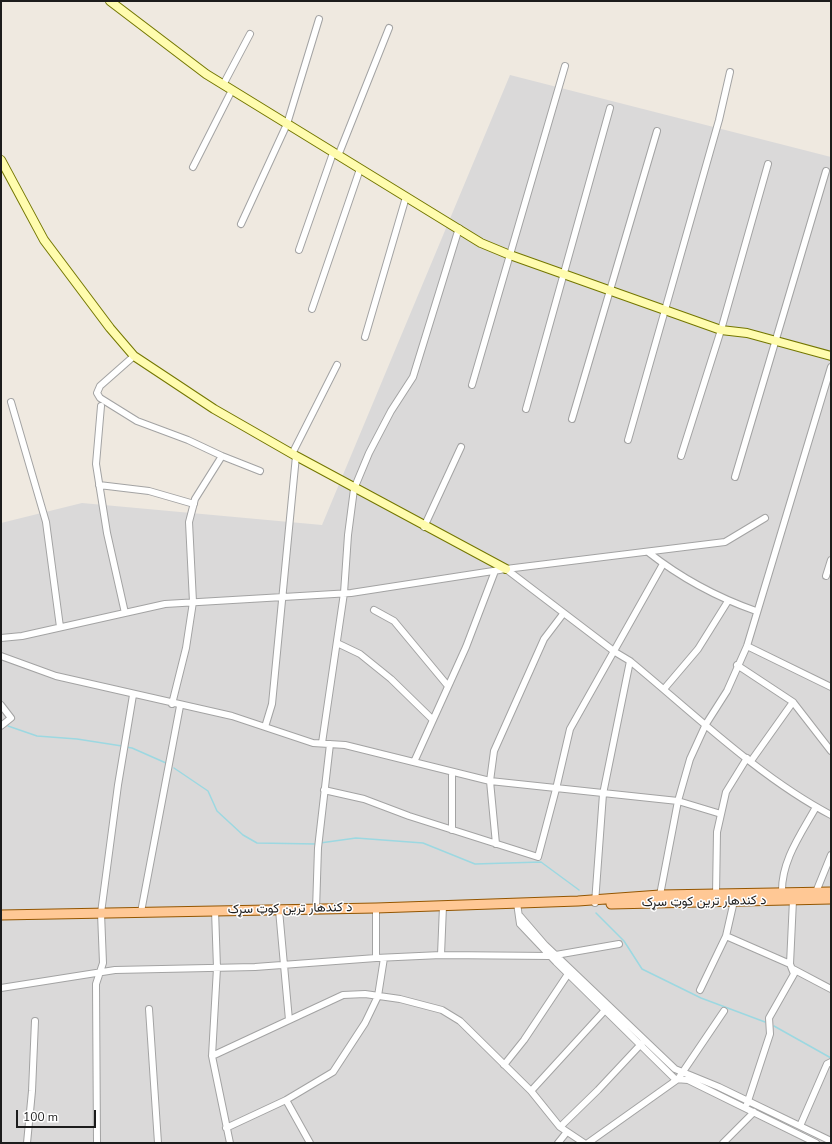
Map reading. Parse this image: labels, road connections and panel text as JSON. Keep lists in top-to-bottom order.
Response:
{
  "streets": {
    "main road": ["د کندهار ترين کوټ سړک"]
  },
  "scale_bar": "100 m"
}
